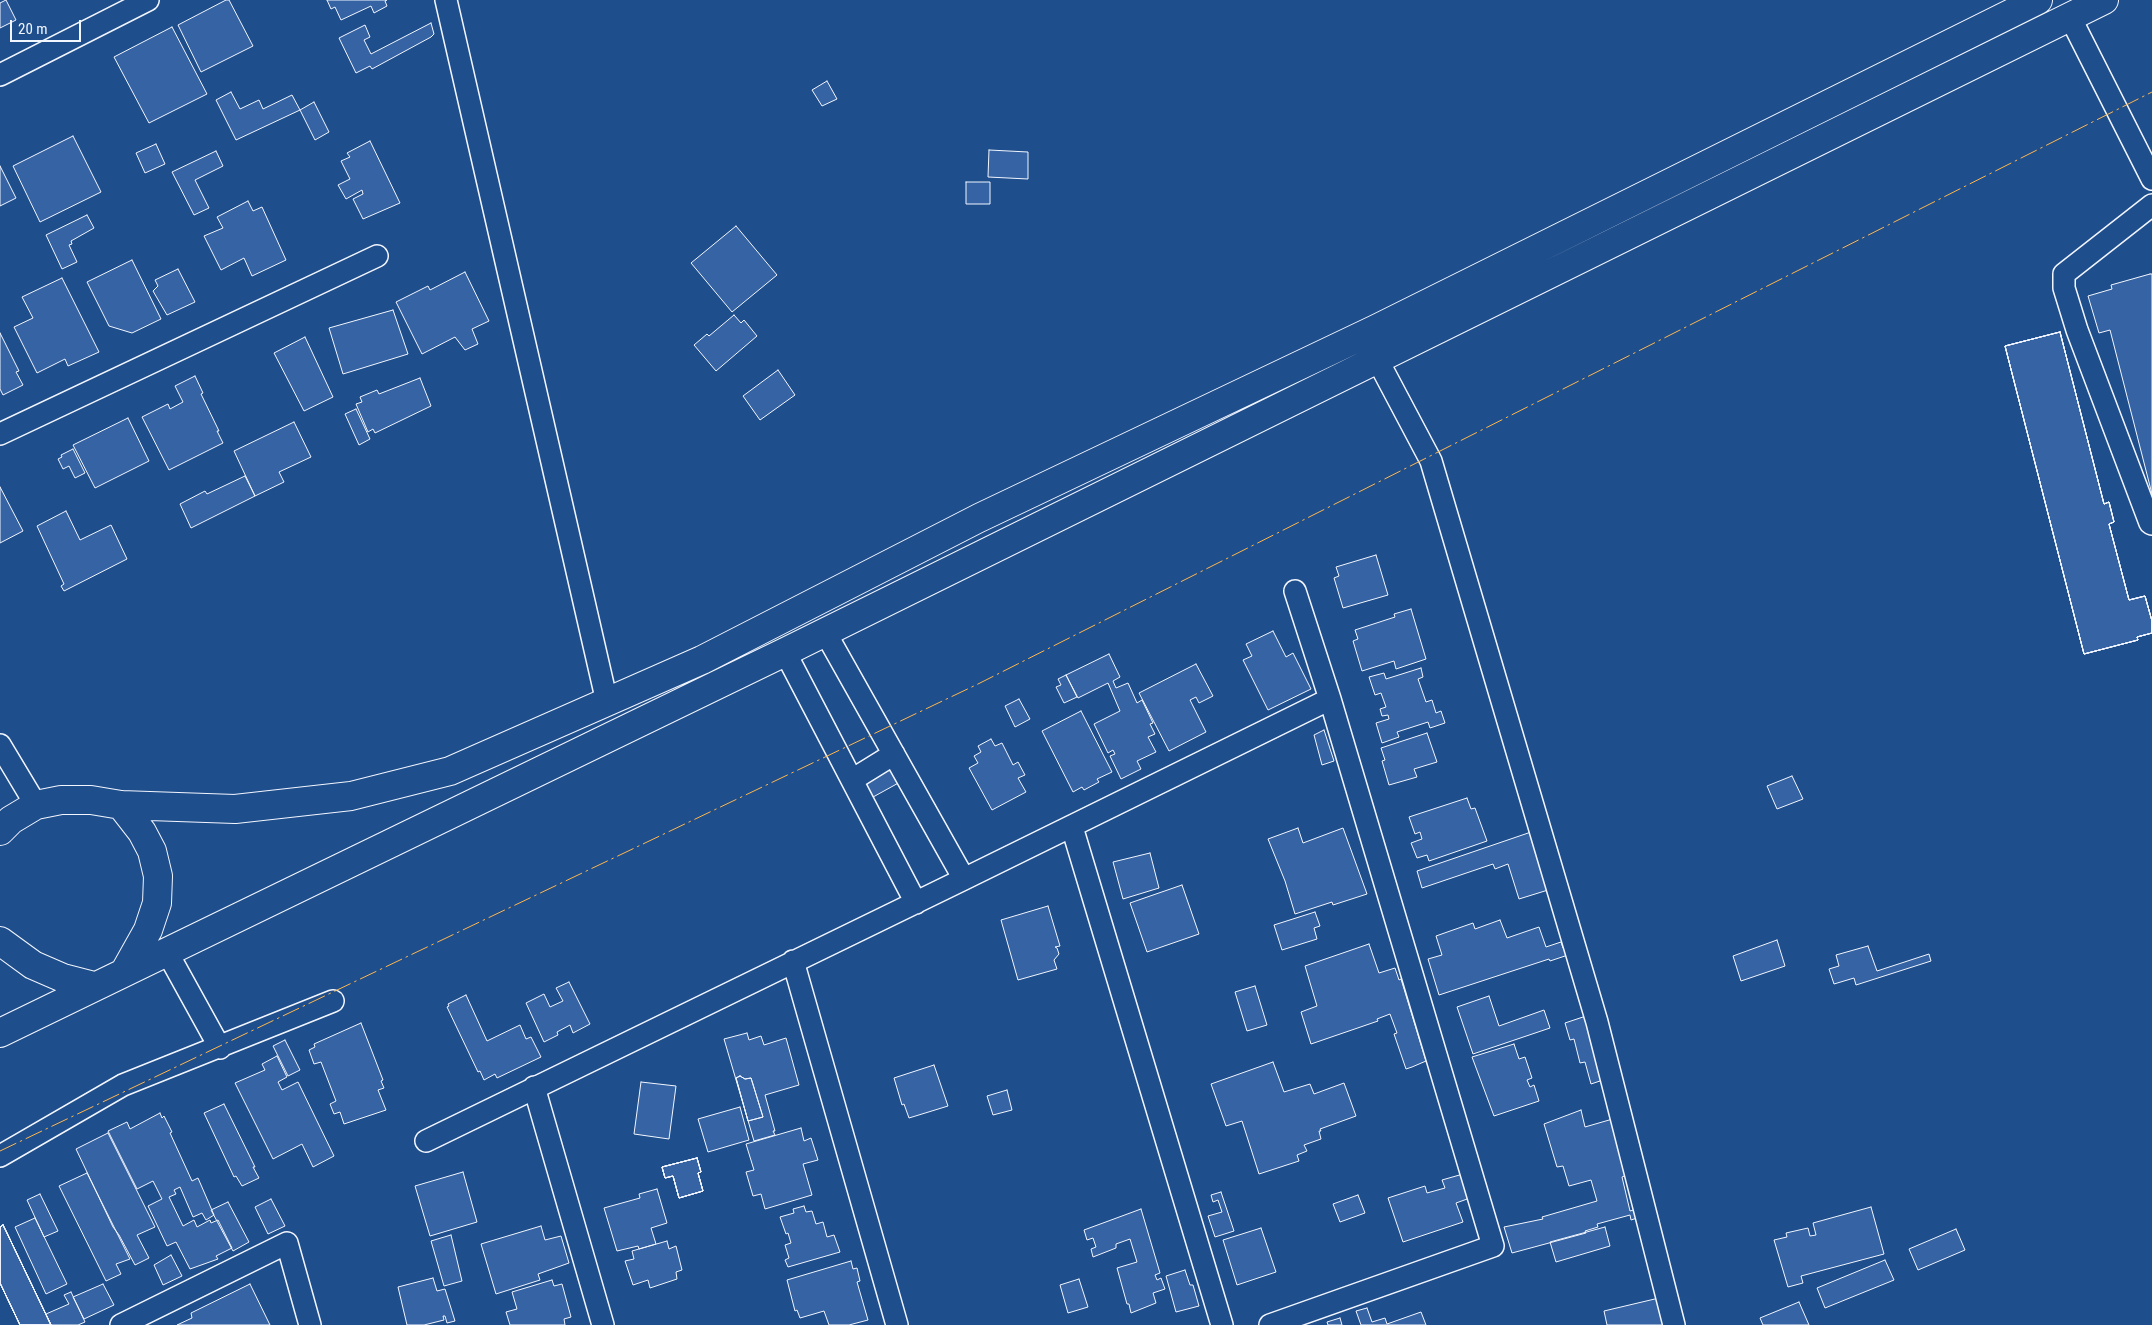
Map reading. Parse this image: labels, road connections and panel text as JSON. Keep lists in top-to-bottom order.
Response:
{
  "scale_bar": "20 m"
}
